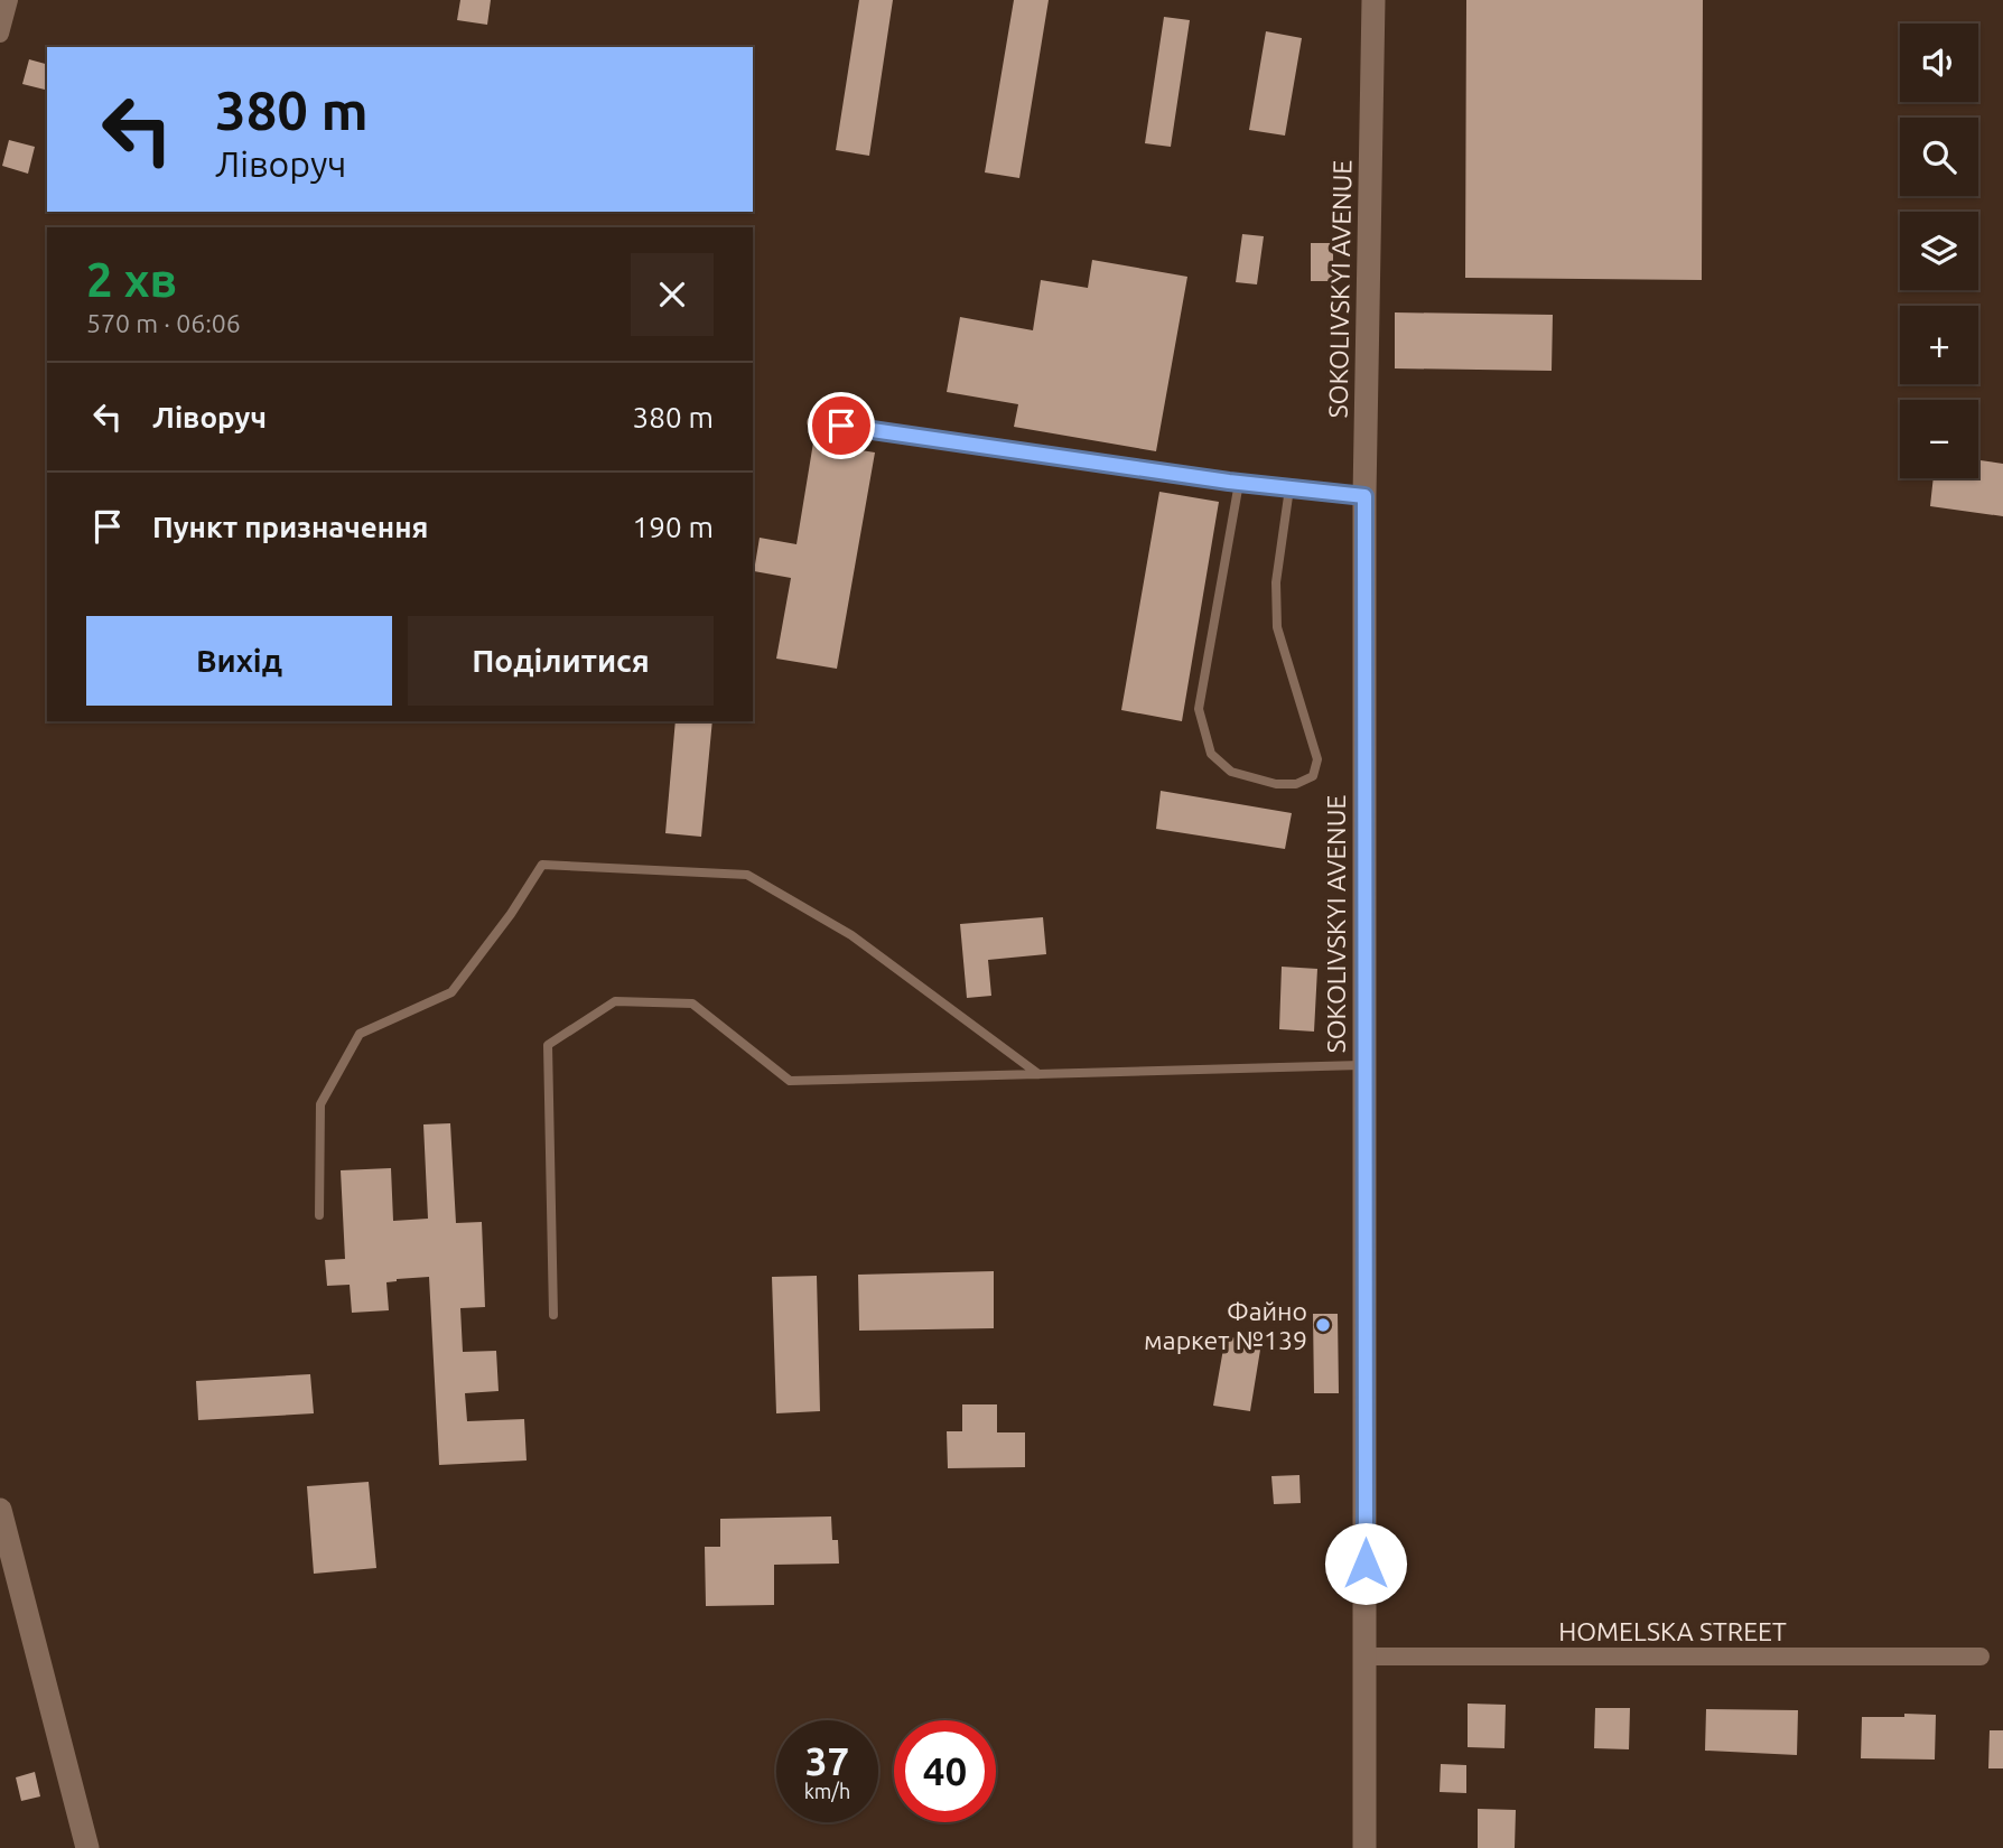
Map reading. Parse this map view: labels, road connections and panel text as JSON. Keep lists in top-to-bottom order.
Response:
{
  "streets": {
    "street": ["SOKOLIVSKYI AVENUE", "HOMELSKA STREET"]
  },
  "crossings": [
    ["SOKOLIVSKYI AVENUE", "HOMELSKA STREET"]
  ],
  "places": ["Файно маркет №139"],
  "page": {
    "map_buttons": ["+", "−"],
    "turn": ["380 m", "Ліворуч"],
    "heading": ["2 хв", "570 m · 06:06"],
    "list": [
      {
        "name": "Ліворуч",
        "value": "380 m"
      },
      {
        "name": "Пункт призначення",
        "value": "190 m"
      }
    ],
    "buttons": ["Вихід", "Поділитися"],
    "speed": "37 km/h",
    "limit": "40"
  }
}
